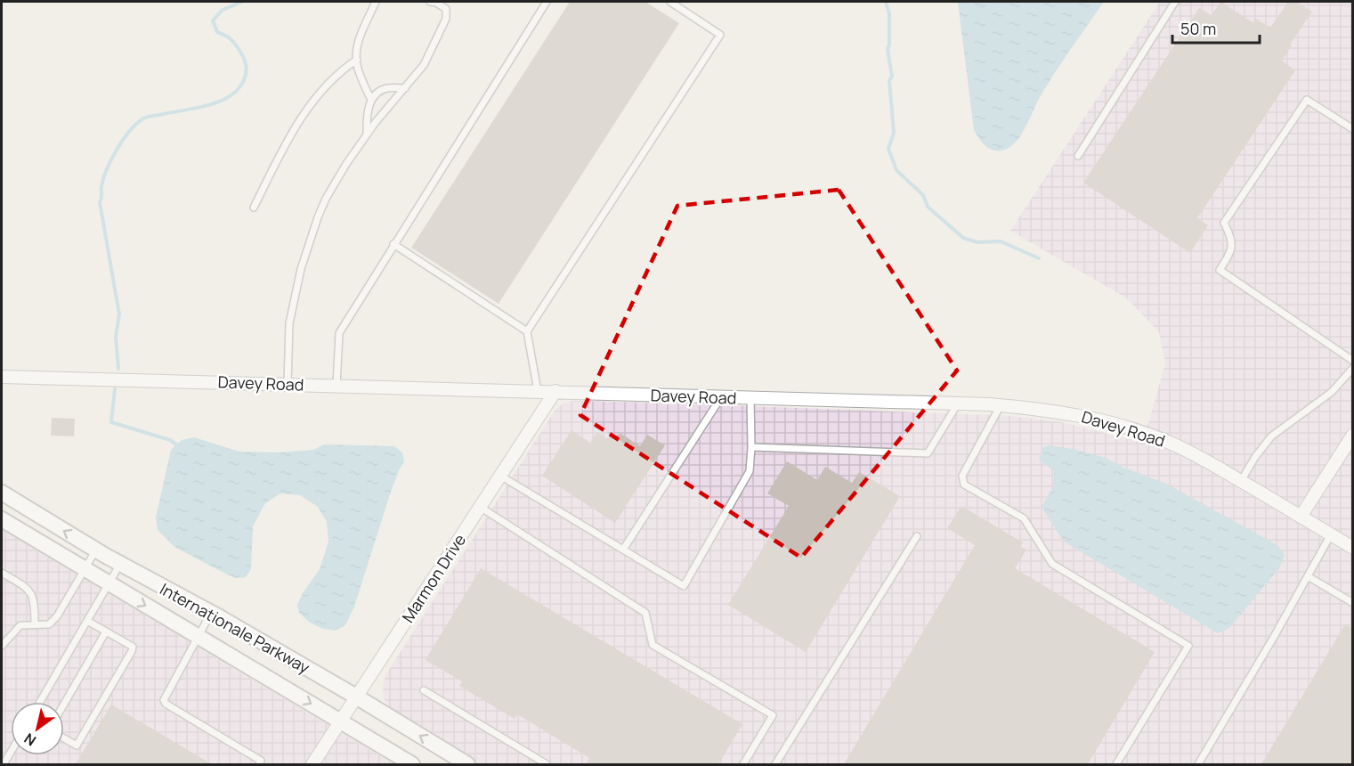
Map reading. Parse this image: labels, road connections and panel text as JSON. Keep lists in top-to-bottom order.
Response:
{
  "streets": {
    "street": ["Davey Road", "Marmon Drive", "Internationale Parkway"]
  },
  "crossings": [
    ["Davey Road", "Marmon Drive"],
    ["Marmon Drive", "Internationale Parkway"]
  ],
  "scale_bar": "50 m",
  "north": "bottom left"
}
